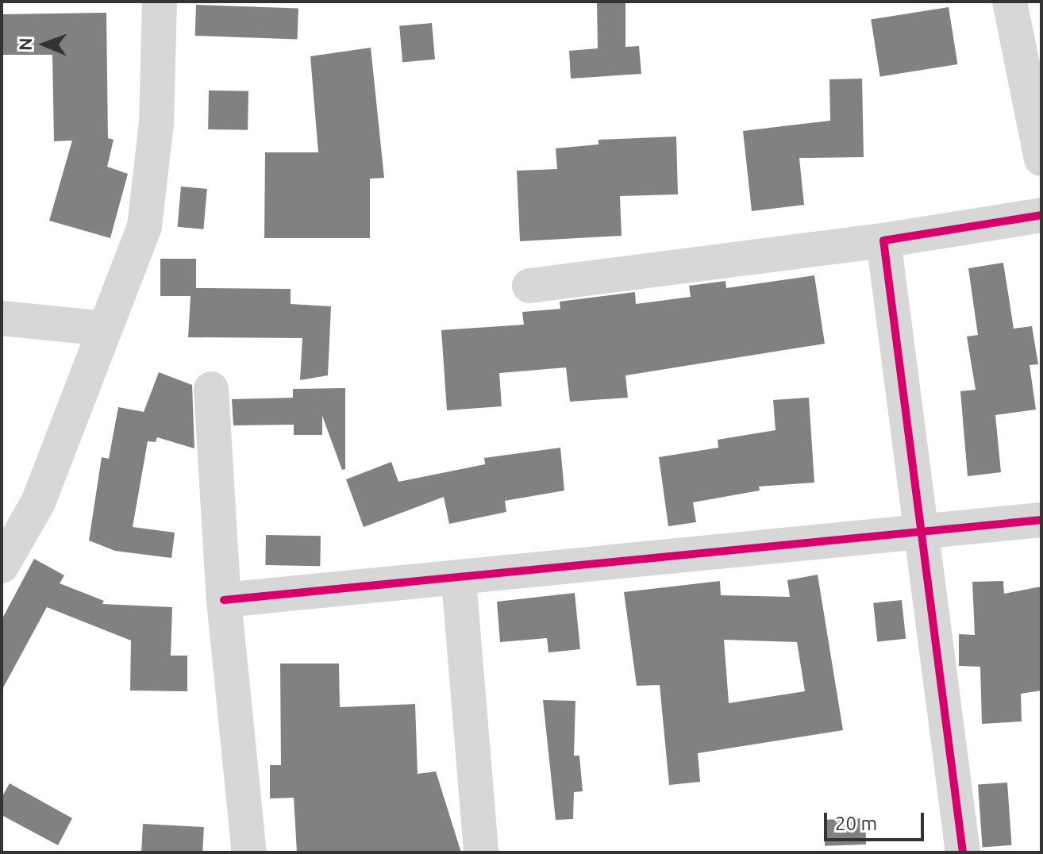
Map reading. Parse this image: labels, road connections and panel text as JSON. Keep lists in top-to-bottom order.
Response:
{
  "scale_bar": "20 m",
  "north": "left"
}
